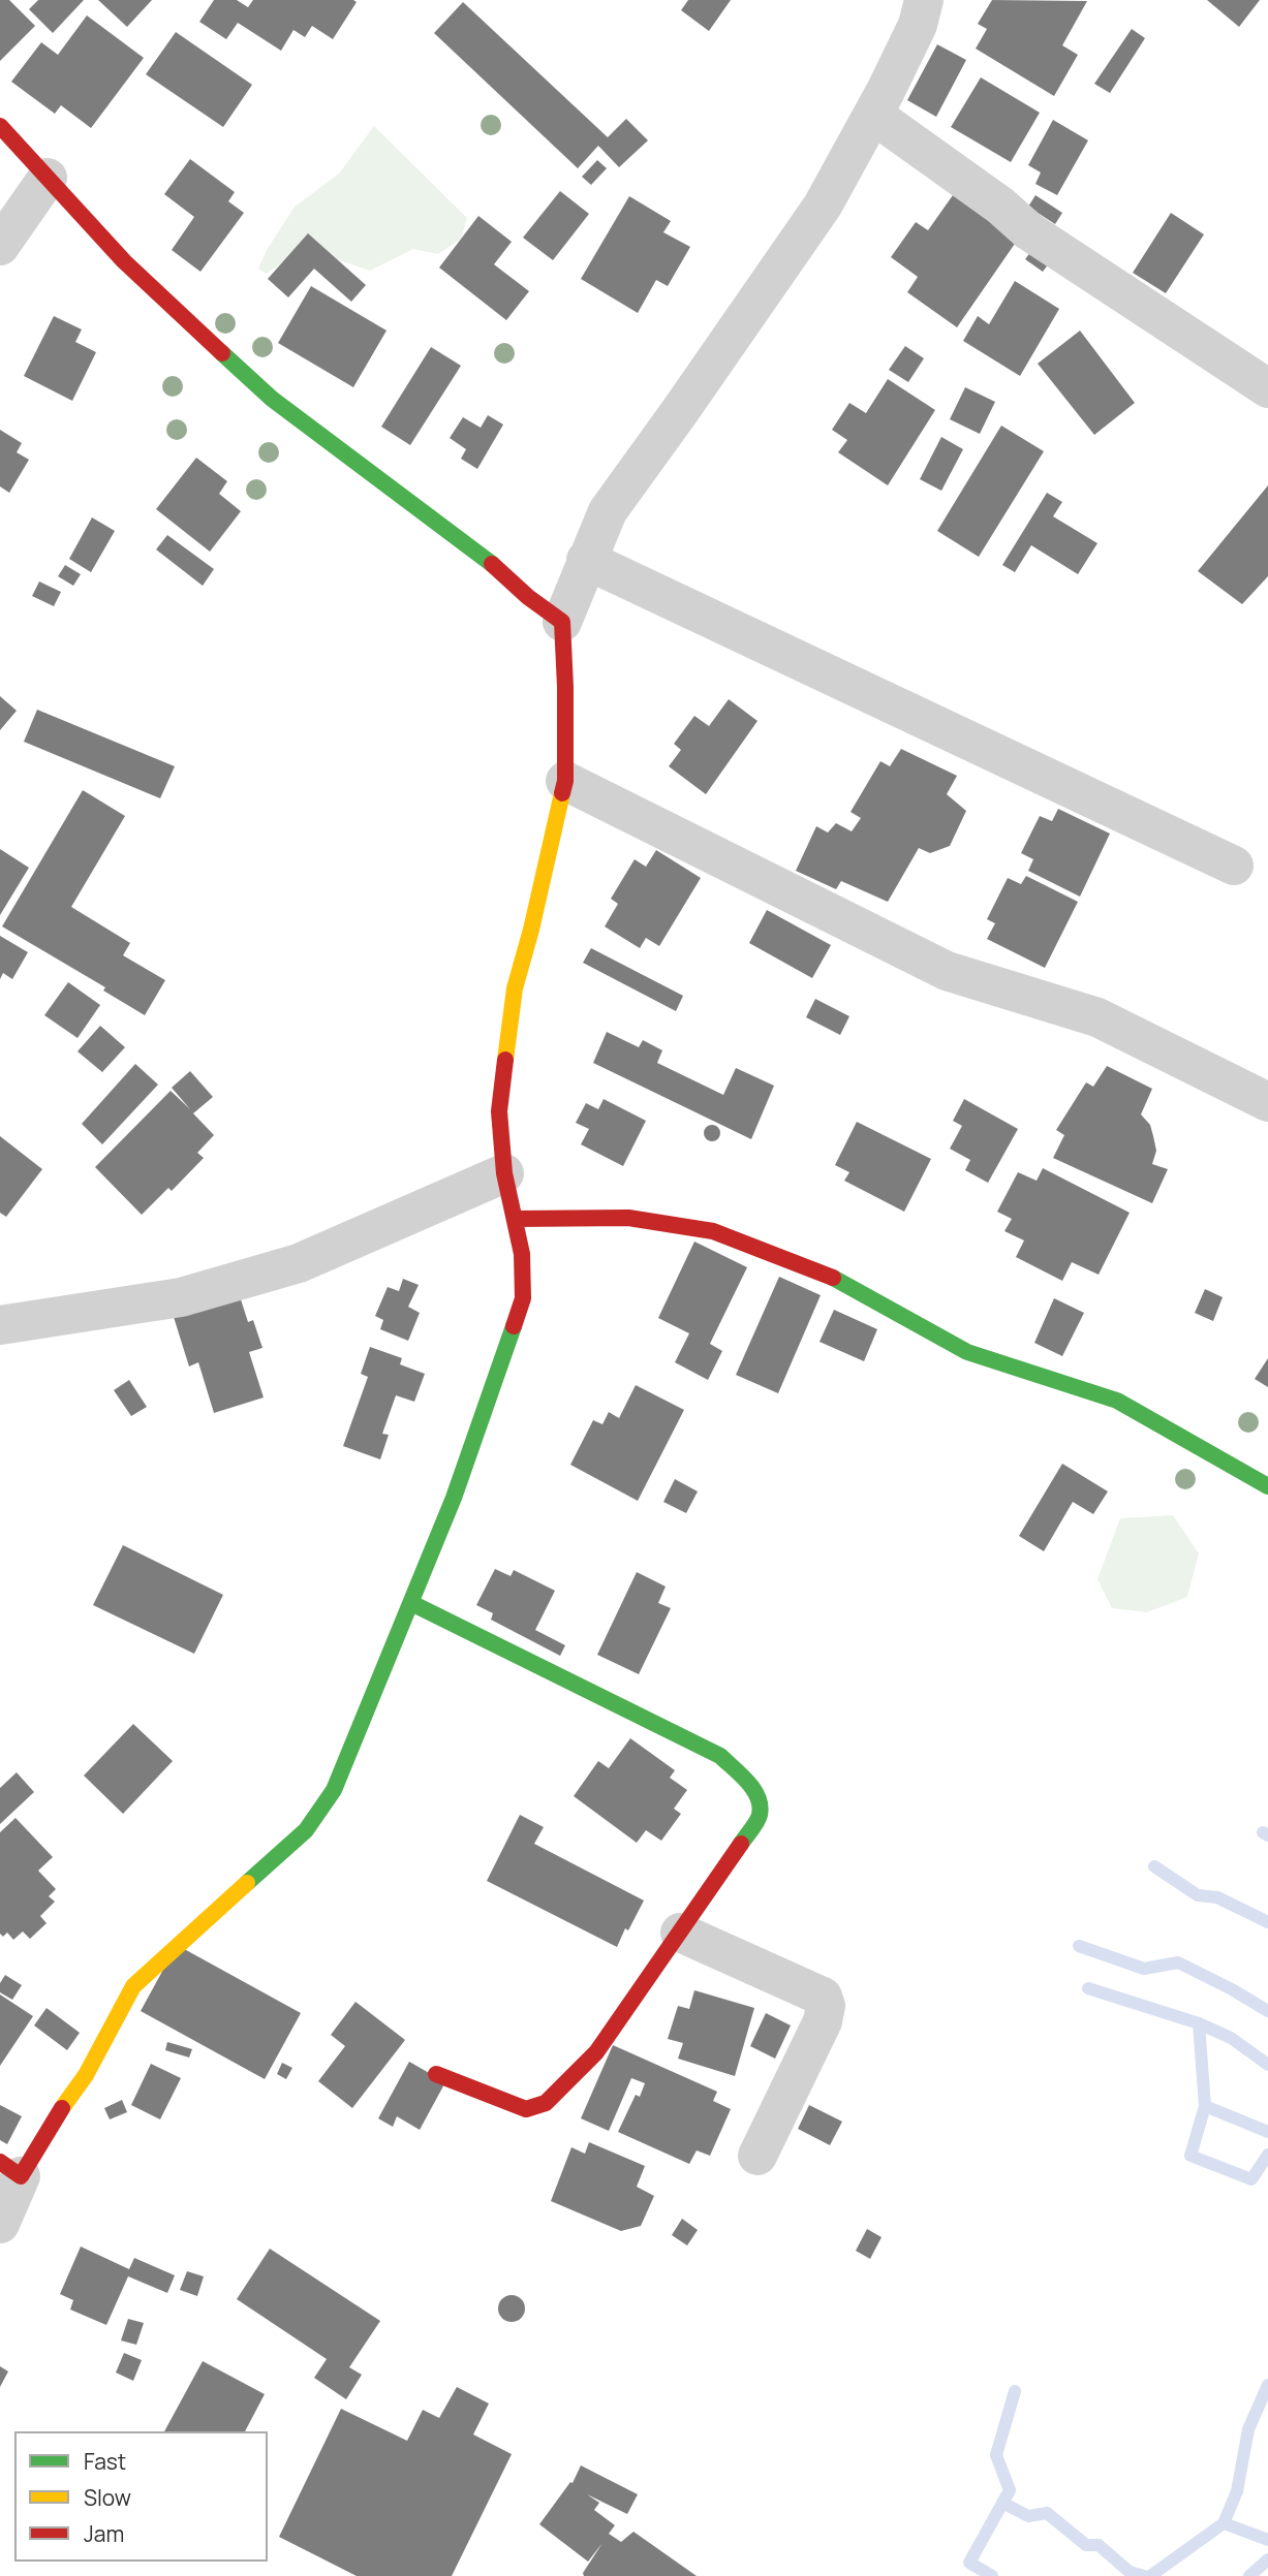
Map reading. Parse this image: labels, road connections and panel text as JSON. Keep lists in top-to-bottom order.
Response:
{
  "legend": ["Fast", "Slow", "Jam"]
}
